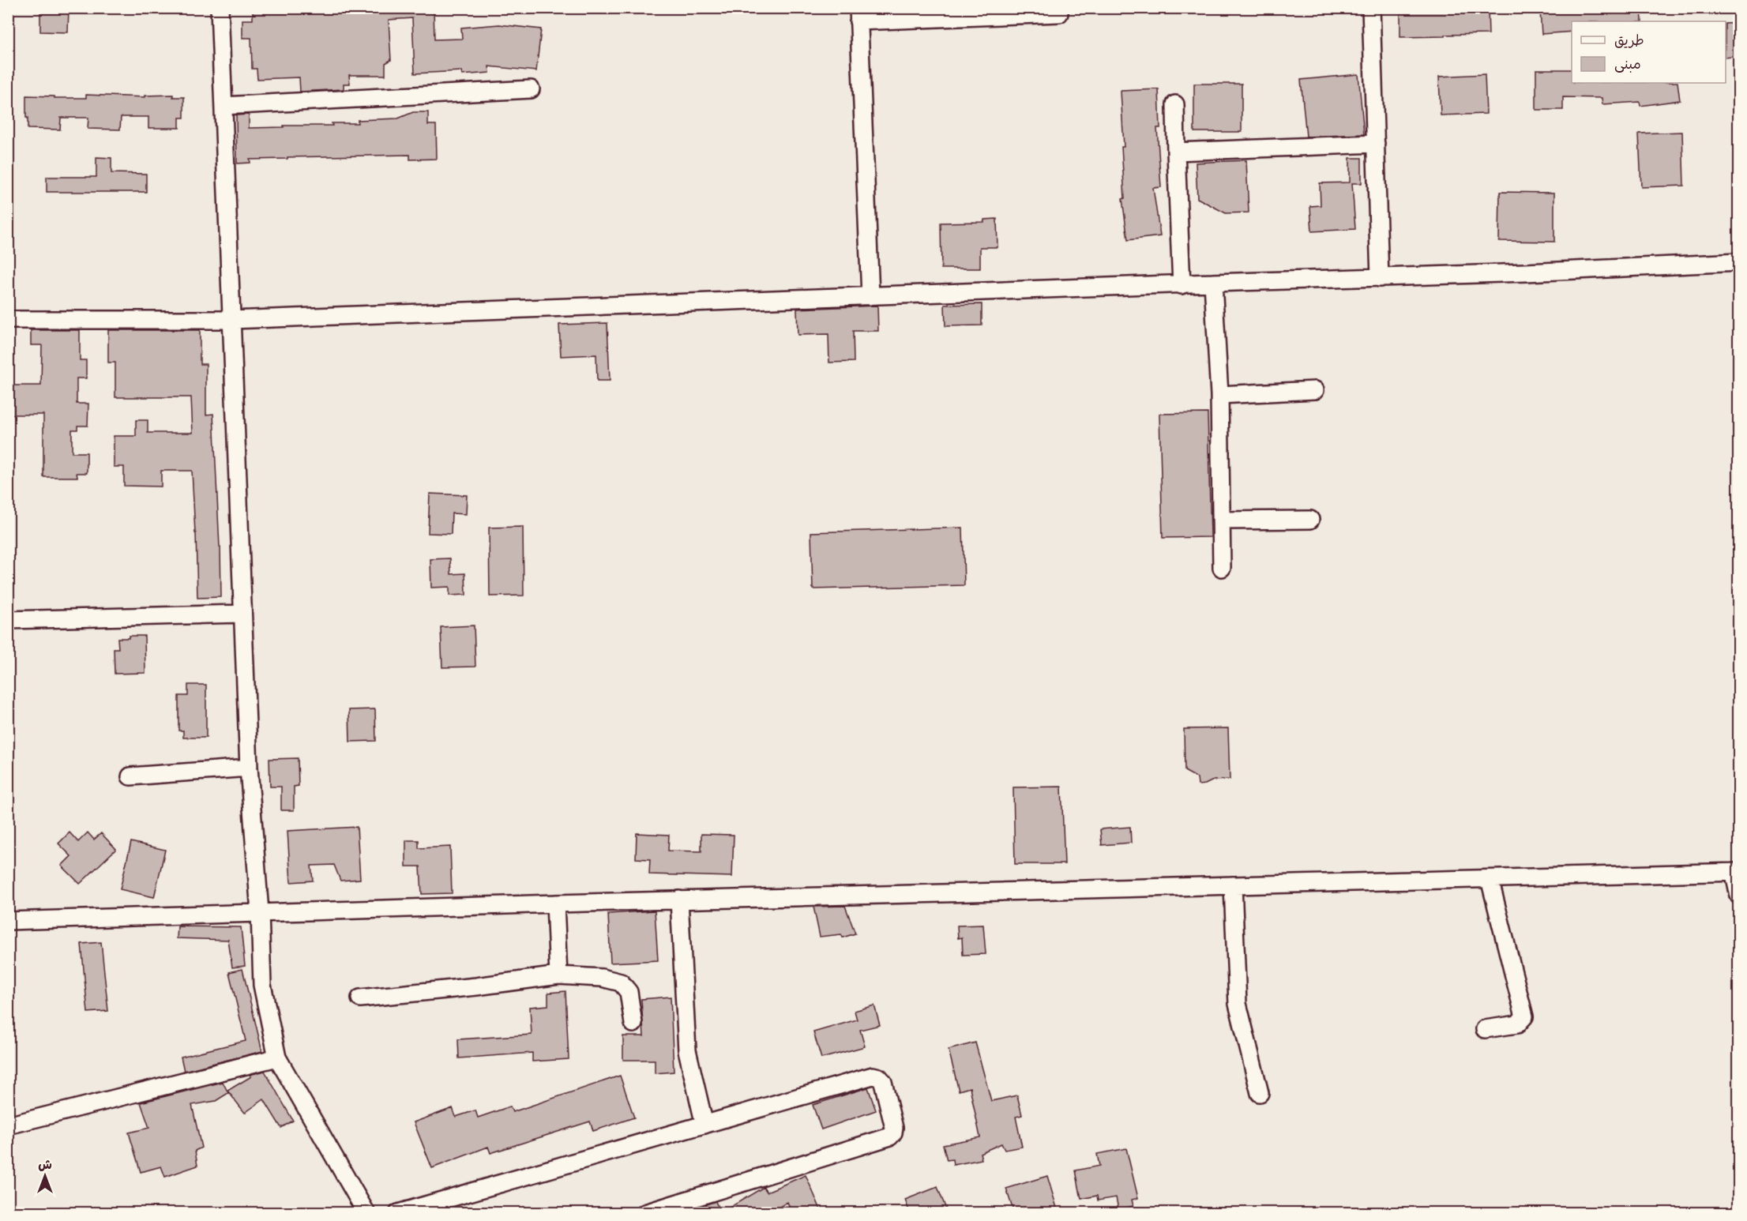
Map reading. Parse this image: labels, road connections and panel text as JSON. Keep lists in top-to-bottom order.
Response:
{
  "legend": ["طريق", "مبنى"],
  "north": "top"
}
